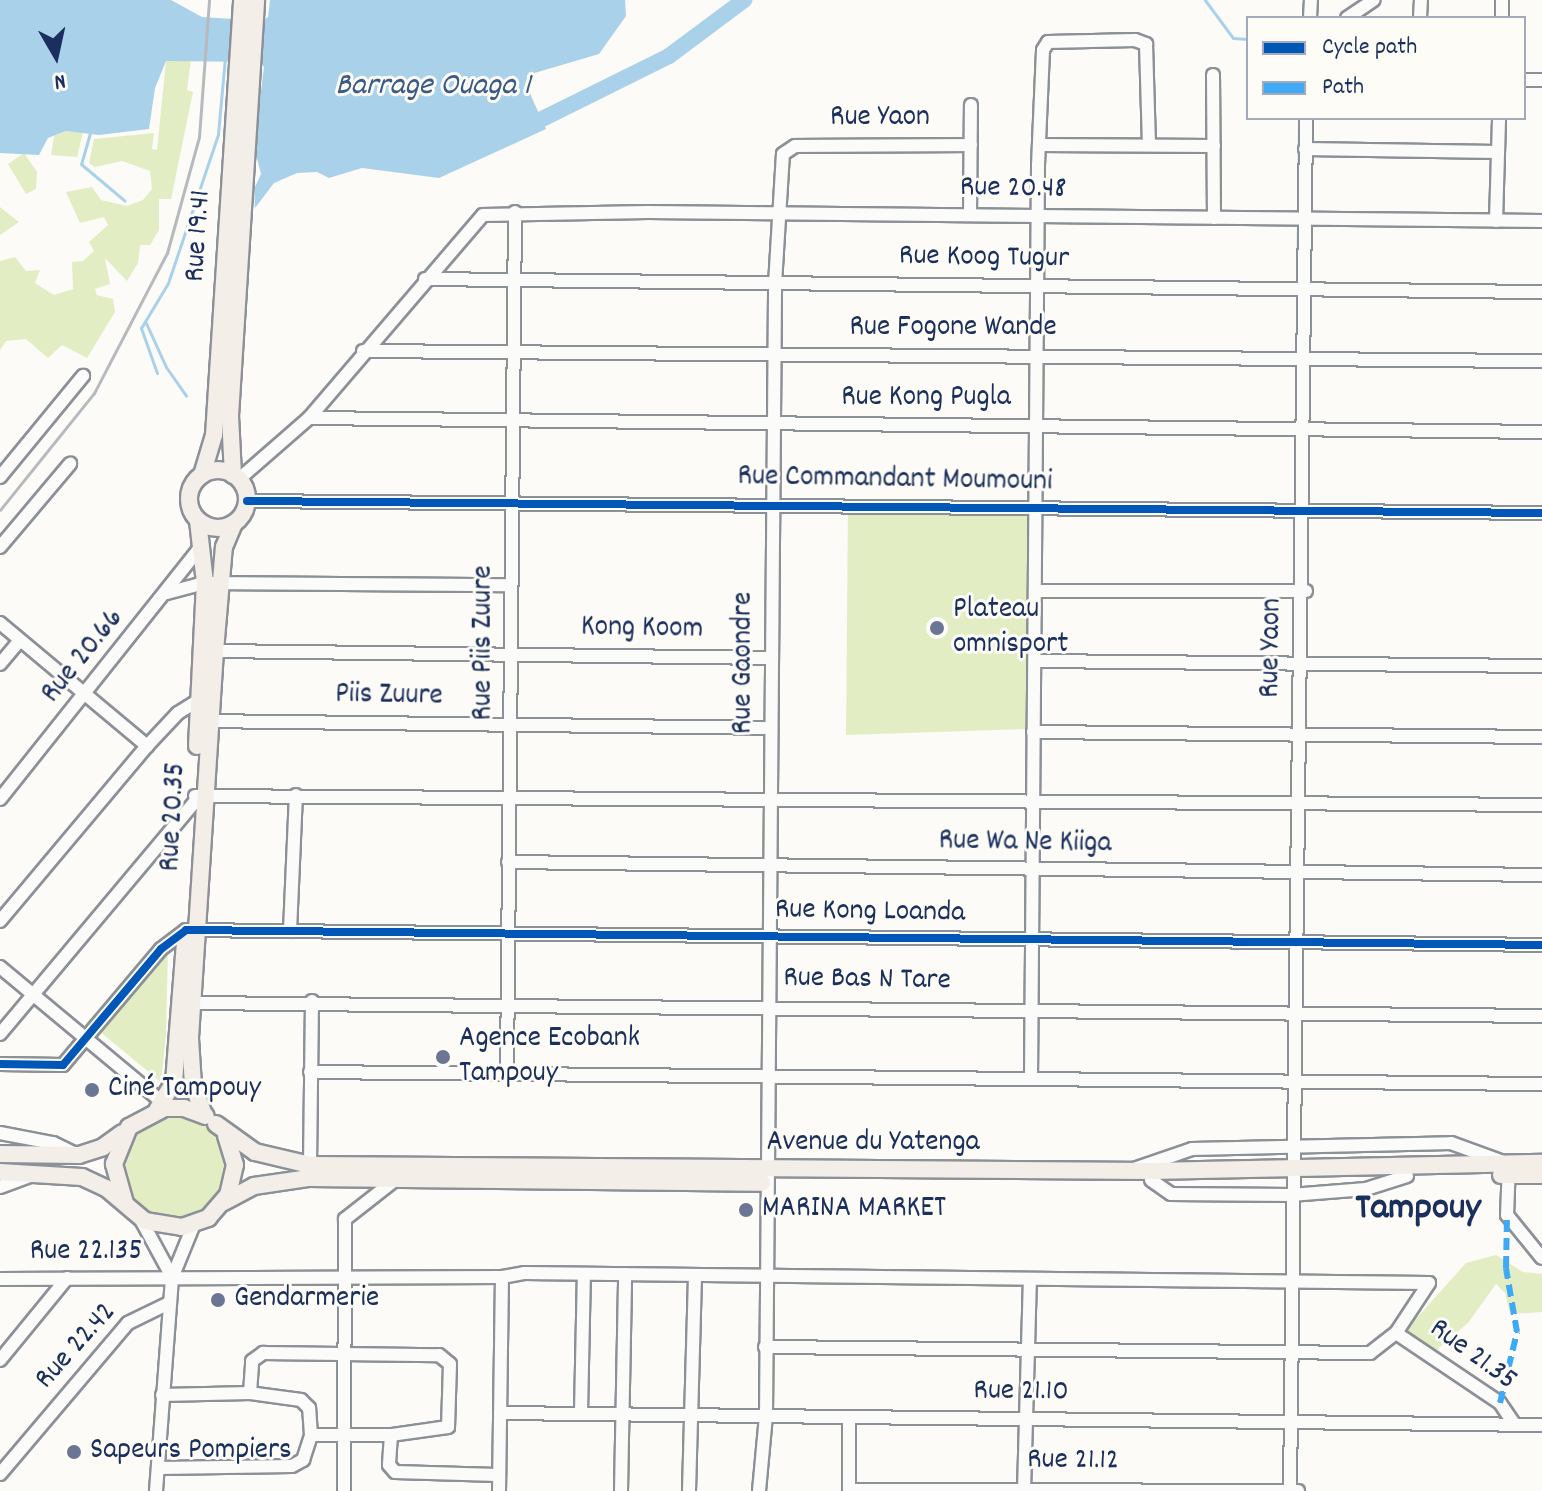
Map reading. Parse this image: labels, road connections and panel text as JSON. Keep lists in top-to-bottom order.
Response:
{
  "streets": {
    "main road": ["Rue 19.41", "Rue 20.35", "Avenue du Yatenga"],
    "street": [
      "Rue Yaon",
      "Rue 20.48",
      "Rue Koog Tugur",
      "Rue Fogone Wande",
      "Rue Kong Pugla",
      "Rue Commandant Moumouni",
      "Kong Koom",
      "Rue Piis Zuure",
      "Rue 20.66",
      "Rue Gaondre",
      "Piis Zuure",
      "Rue Wa Ne Kiiga",
      "Rue Kong Loanda",
      "Rue Bas N Tare",
      "Rue 22.135",
      "Rue 22.42",
      "Rue 21.35",
      "Rue 21.10",
      "Rue 21.12"
    ]
  },
  "crossings": [
    ["Rue Yaon", "Rue 20.48"],
    ["Rue Yaon", "Rue Koog Tugur"],
    ["Rue Yaon", "Rue Fogone Wande"],
    ["Rue Yaon", "Rue Kong Pugla"],
    ["Rue Yaon", "Rue Commandant Moumouni"],
    ["Rue Yaon", "Rue Gaondre"],
    ["Rue Yaon", "Rue Wa Ne Kiiga"],
    ["Rue Yaon", "Rue Kong Loanda"],
    ["Rue Yaon", "Rue Bas N Tare"],
    ["Rue Yaon", "Avenue du Yatenga"],
    ["Rue Yaon", "Rue 22.135"],
    ["Rue Yaon", "Rue 21.10"],
    ["Rue Yaon", "Rue 21.12"],
    ["Rue 20.48", "Rue Koog Tugur"],
    ["Rue 20.48", "Rue Piis Zuure"],
    ["Rue 20.48", "Rue Gaondre"],
    ["Rue 19.41", "Rue Commandant Moumouni"],
    ["Rue 19.41", "Rue 20.35"],
    ["Rue Koog Tugur", "Rue Piis Zuure"],
    ["Rue Koog Tugur", "Rue Gaondre"],
    ["Rue Fogone Wande", "Rue Piis Zuure"],
    ["Rue Fogone Wande", "Rue Gaondre"],
    ["Rue Kong Pugla", "Rue Piis Zuure"],
    ["Rue Kong Pugla", "Rue Gaondre"],
    ["Rue Commandant Moumouni", "Rue Piis Zuure"],
    ["Rue Commandant Moumouni", "Rue Gaondre"],
    ["Rue Commandant Moumouni", "Rue 20.35"],
    ["Kong Koom", "Rue Piis Zuure"],
    ["Kong Koom", "Rue Gaondre"],
    ["Kong Koom", "Rue 20.35"],
    ["Rue Piis Zuure", "Piis Zuure"],
    ["Rue Piis Zuure", "Rue Wa Ne Kiiga"],
    ["Rue Piis Zuure", "Rue Kong Loanda"],
    ["Rue Piis Zuure", "Rue Bas N Tare"],
    ["Rue 20.66", "Rue 20.35"],
    ["Rue Gaondre", "Piis Zuure"],
    ["Rue Gaondre", "Rue Wa Ne Kiiga"],
    ["Rue Gaondre", "Rue Kong Loanda"],
    ["Rue Gaondre", "Rue Bas N Tare"],
    ["Rue Gaondre", "Avenue du Yatenga"],
    ["Rue Gaondre", "Rue 22.135"],
    ["Rue Gaondre", "Rue 21.10"],
    ["Piis Zuure", "Rue 20.35"],
    ["Rue 20.35", "Rue Kong Loanda"],
    ["Rue 20.35", "Rue Bas N Tare"],
    ["Rue 20.35", "Avenue du Yatenga"],
    ["Rue 22.135", "Rue 21.35"],
    ["Rue 21.35", "Rue 21.10"]
  ],
  "districts": ["Tampouy"],
  "water": ["Barrage Ouaga 1"],
  "places": [
    "Plateau omnisport",
    "Agence Ecobank Tampouy",
    "Ciné Tampouy",
    "MARINA MARKET",
    "Gendarmerie",
    "Sapeurs Pompiers"
  ],
  "legend": ["Cycle path", "Path"],
  "north": "bottom"
}
